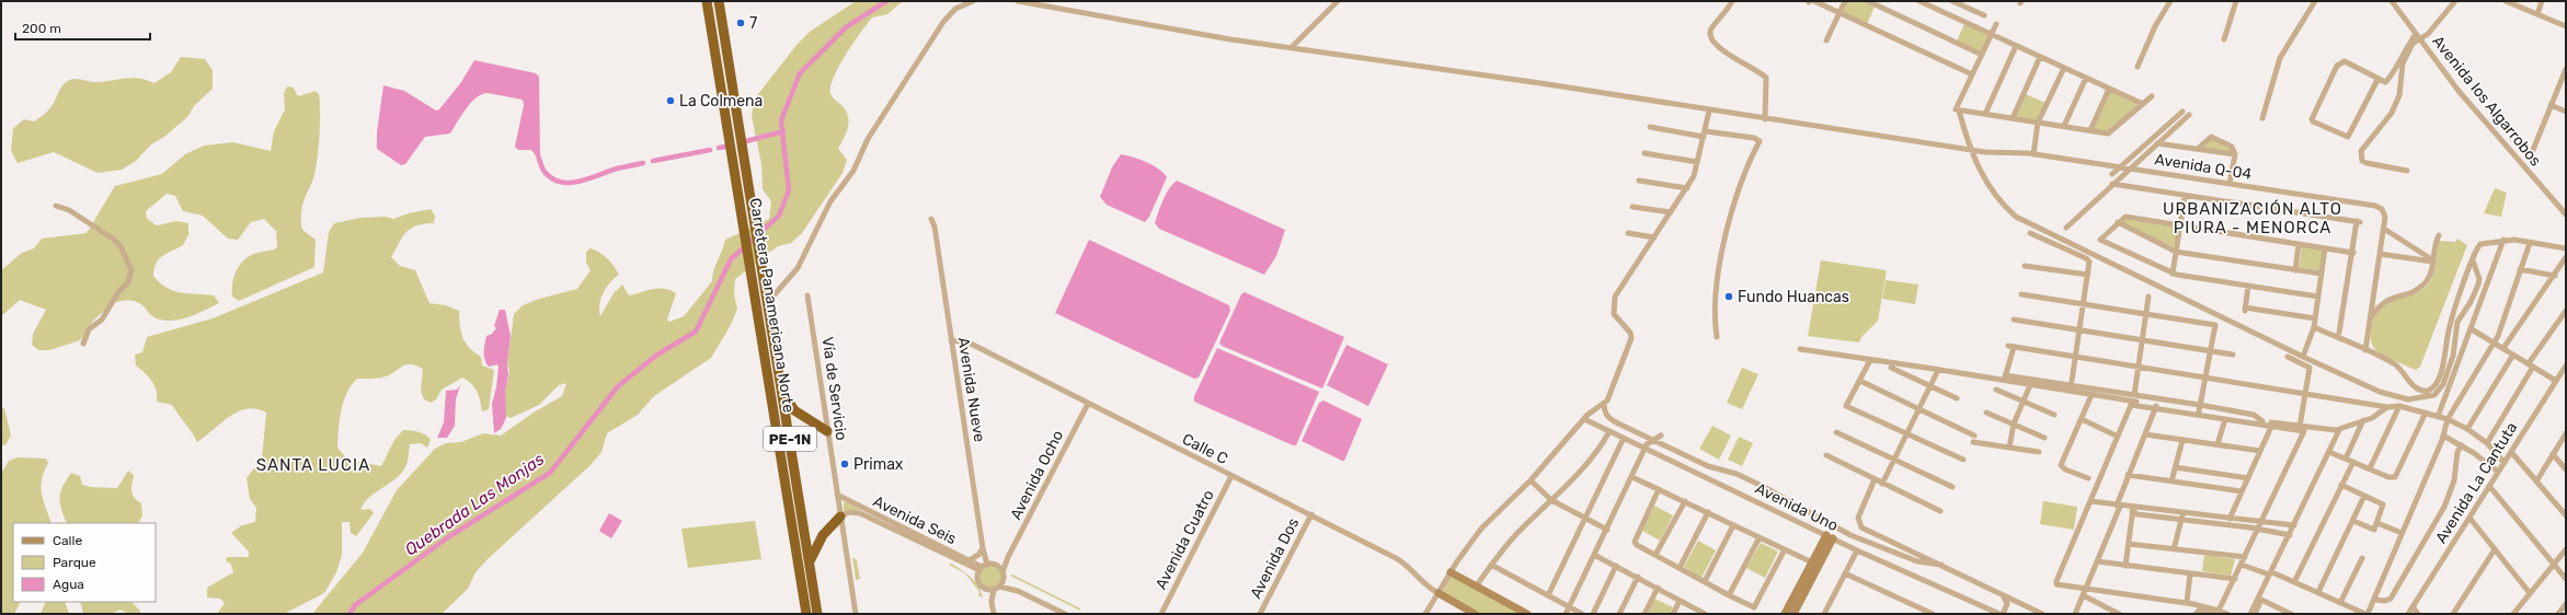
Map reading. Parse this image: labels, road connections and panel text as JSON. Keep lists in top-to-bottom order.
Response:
{
  "streets": {
    "highway": ["Carretera Panamericana Norte", "PE-1N"],
    "street": [
      "Avenida los Algarrobos",
      "Avenida Q-04",
      "Vía de Servicio",
      "Avenida Nueve",
      "Calle C",
      "Avenida Ocho",
      "Avenida La Cantuta",
      "Avenida Uno",
      "Avenida Seis",
      "Avenida Cuatro",
      "Avenida Dos"
    ]
  },
  "crossings": [
    ["Vía de Servicio", "Avenida Seis"],
    ["Avenida Nueve", "Calle C"],
    ["Avenida Nueve", "Avenida Seis"],
    ["Calle C", "Avenida Ocho"],
    ["Calle C", "Avenida Cuatro"],
    ["Calle C", "Avenida Dos"],
    ["Avenida Ocho", "Avenida Seis"]
  ],
  "districts": ["URBANIZACIÓN ALTO PIURA - MENORCA", "SANTA LUCIA"],
  "water": ["Quebrada Las Monjas"],
  "places": [
    "7",
    "La Colmena",
    "Fundo Huancas",
    "Primax"
  ],
  "legend": ["Calle", "Parque", "Agua"],
  "scale_bar": "200 m"
}
